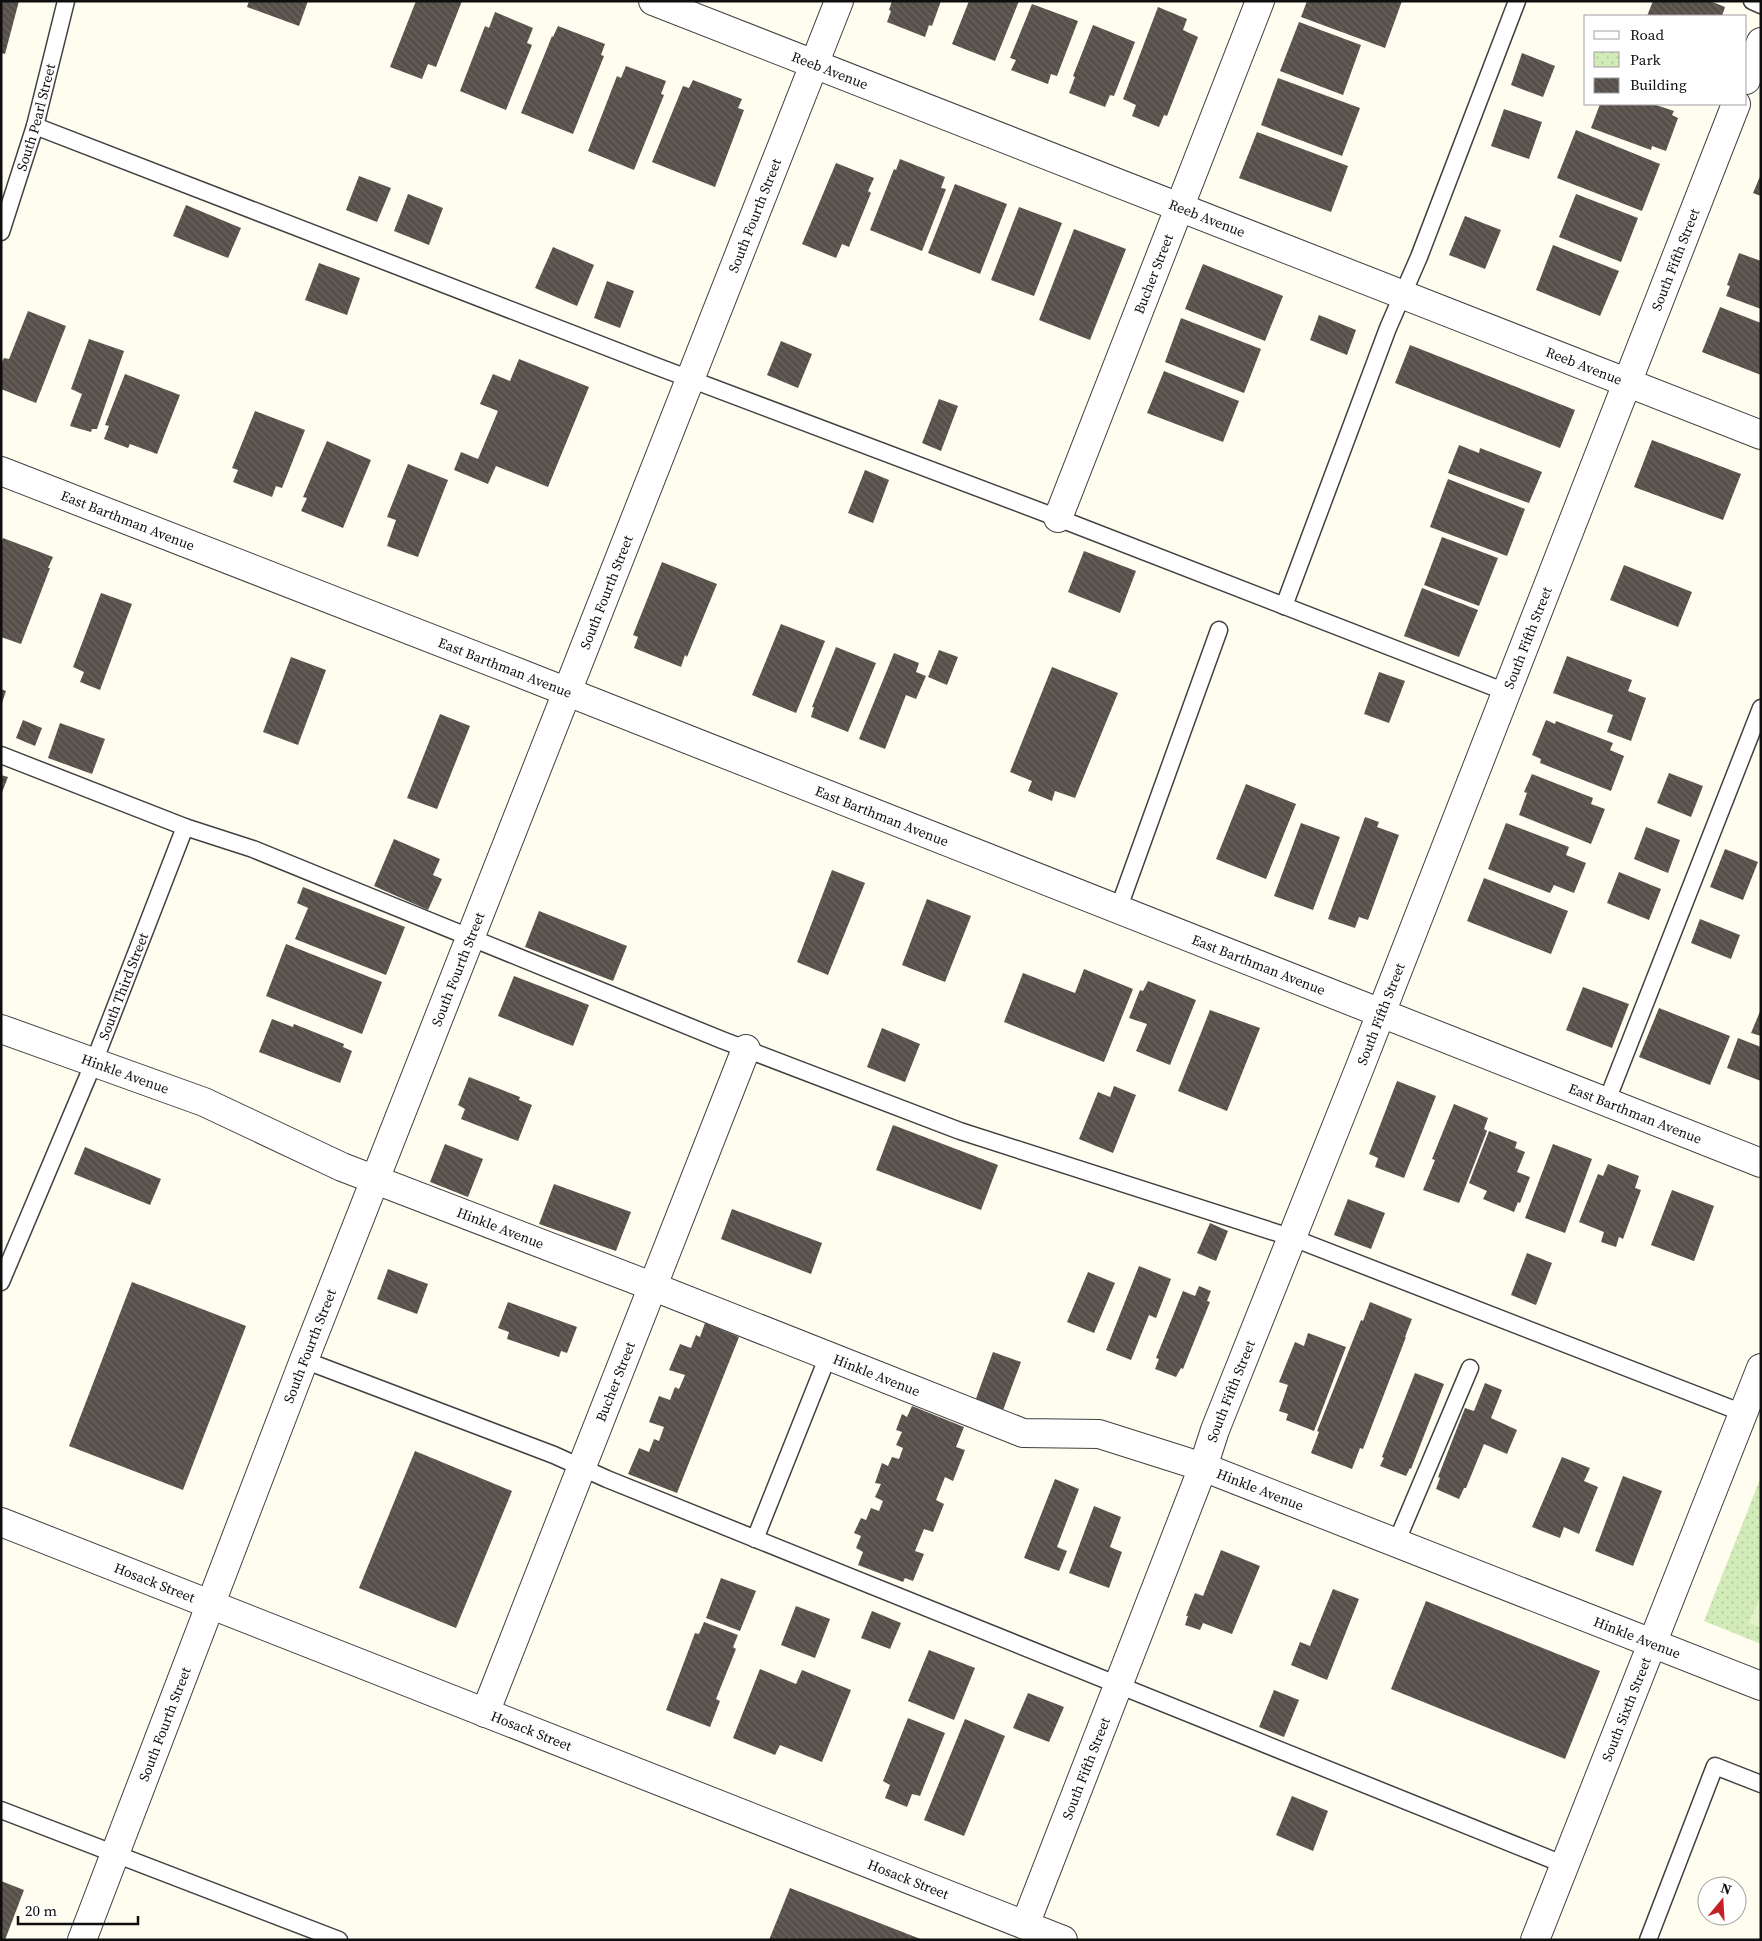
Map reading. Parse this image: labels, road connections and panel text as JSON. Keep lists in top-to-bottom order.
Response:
{
  "streets": {
    "street": [
      "Reeb Avenue",
      "South Fourth Street",
      "South Fifth Street",
      "Bucher Street",
      "East Barthman Avenue",
      "Hinkle Avenue",
      "Hosack Street",
      "South Sixth Street"
    ],
    "lane": ["South Pearl Street", "South Third Street"]
  },
  "crossings": [
    ["Reeb Avenue", "South Fourth Street"],
    ["Reeb Avenue", "South Fifth Street"],
    ["Reeb Avenue", "Bucher Street"],
    ["South Fourth Street", "East Barthman Avenue"],
    ["South Fourth Street", "Hinkle Avenue"],
    ["South Fourth Street", "Hosack Street"],
    ["South Fifth Street", "East Barthman Avenue"],
    ["South Fifth Street", "Hinkle Avenue"],
    ["South Fifth Street", "Hosack Street"],
    ["Bucher Street", "Hinkle Avenue"],
    ["Bucher Street", "Hosack Street"],
    ["South Third Street", "Hinkle Avenue"],
    ["Hinkle Avenue", "South Sixth Street"]
  ],
  "legend": ["Road", "Park", "Building"],
  "scale_bar": "20 m",
  "north": "top"
}
